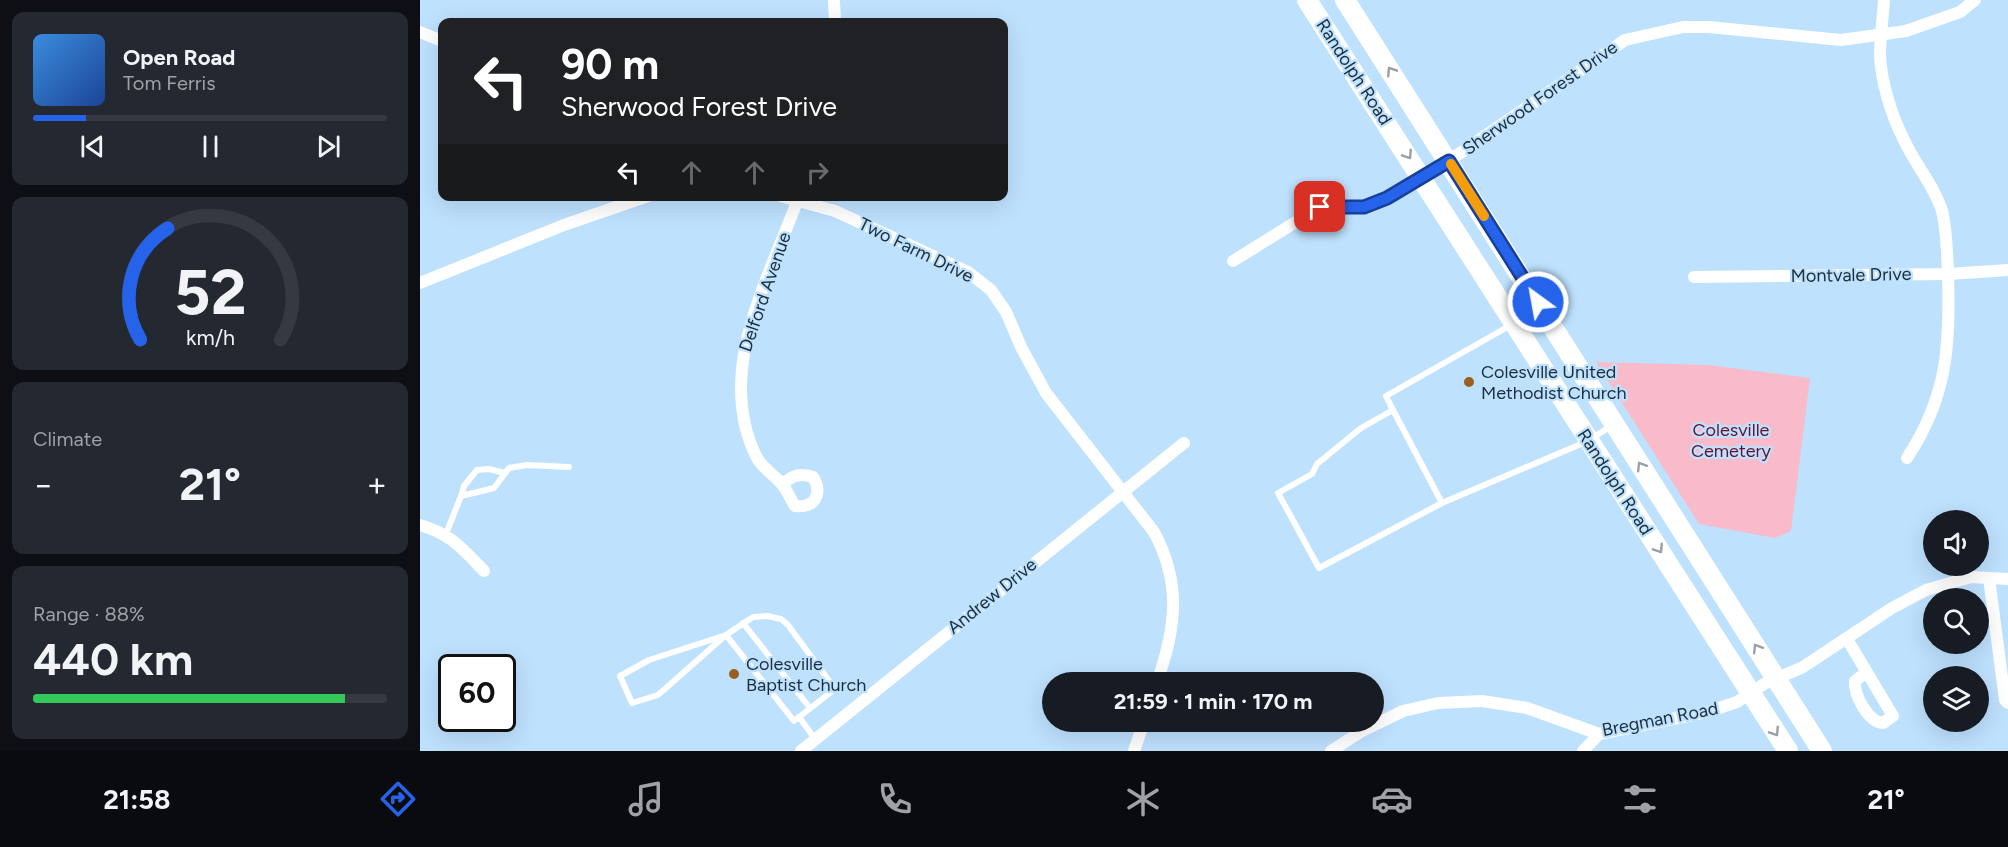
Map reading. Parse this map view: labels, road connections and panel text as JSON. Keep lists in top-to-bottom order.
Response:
{
  "streets": {
    "main road": ["Randolph Road"],
    "street": [
      "Sherwood Forest Drive",
      "Two Farm Drive",
      "Montvale Drive",
      "Delford Avenue",
      "Andrew Drive",
      "Bregman Road"
    ]
  },
  "crossings": [
    ["Randolph Road", "Sherwood Forest Drive"],
    ["Randolph Road", "Bregman Road"],
    ["Two Farm Drive", "Andrew Drive"]
  ],
  "parks": ["Colesville Cemetery"],
  "places": ["Colesville United Methodist Church", "Colesville Baptist Church"],
  "page": {
    "turn": ["90 m", "Sherwood Forest Drive"],
    "song": ["Open Road", "Tom Ferris"],
    "tile": [
      "Climate",
      ["Range · 88%", "440 km"]
    ],
    "heat": ["−", "21°", "+"],
    "limit": "60",
    "trip": "21:59 · 1 min · 170 m",
    "tabs": ["21:58", "21°"],
    "gauge": ["52", "km/h"]
  }
}
